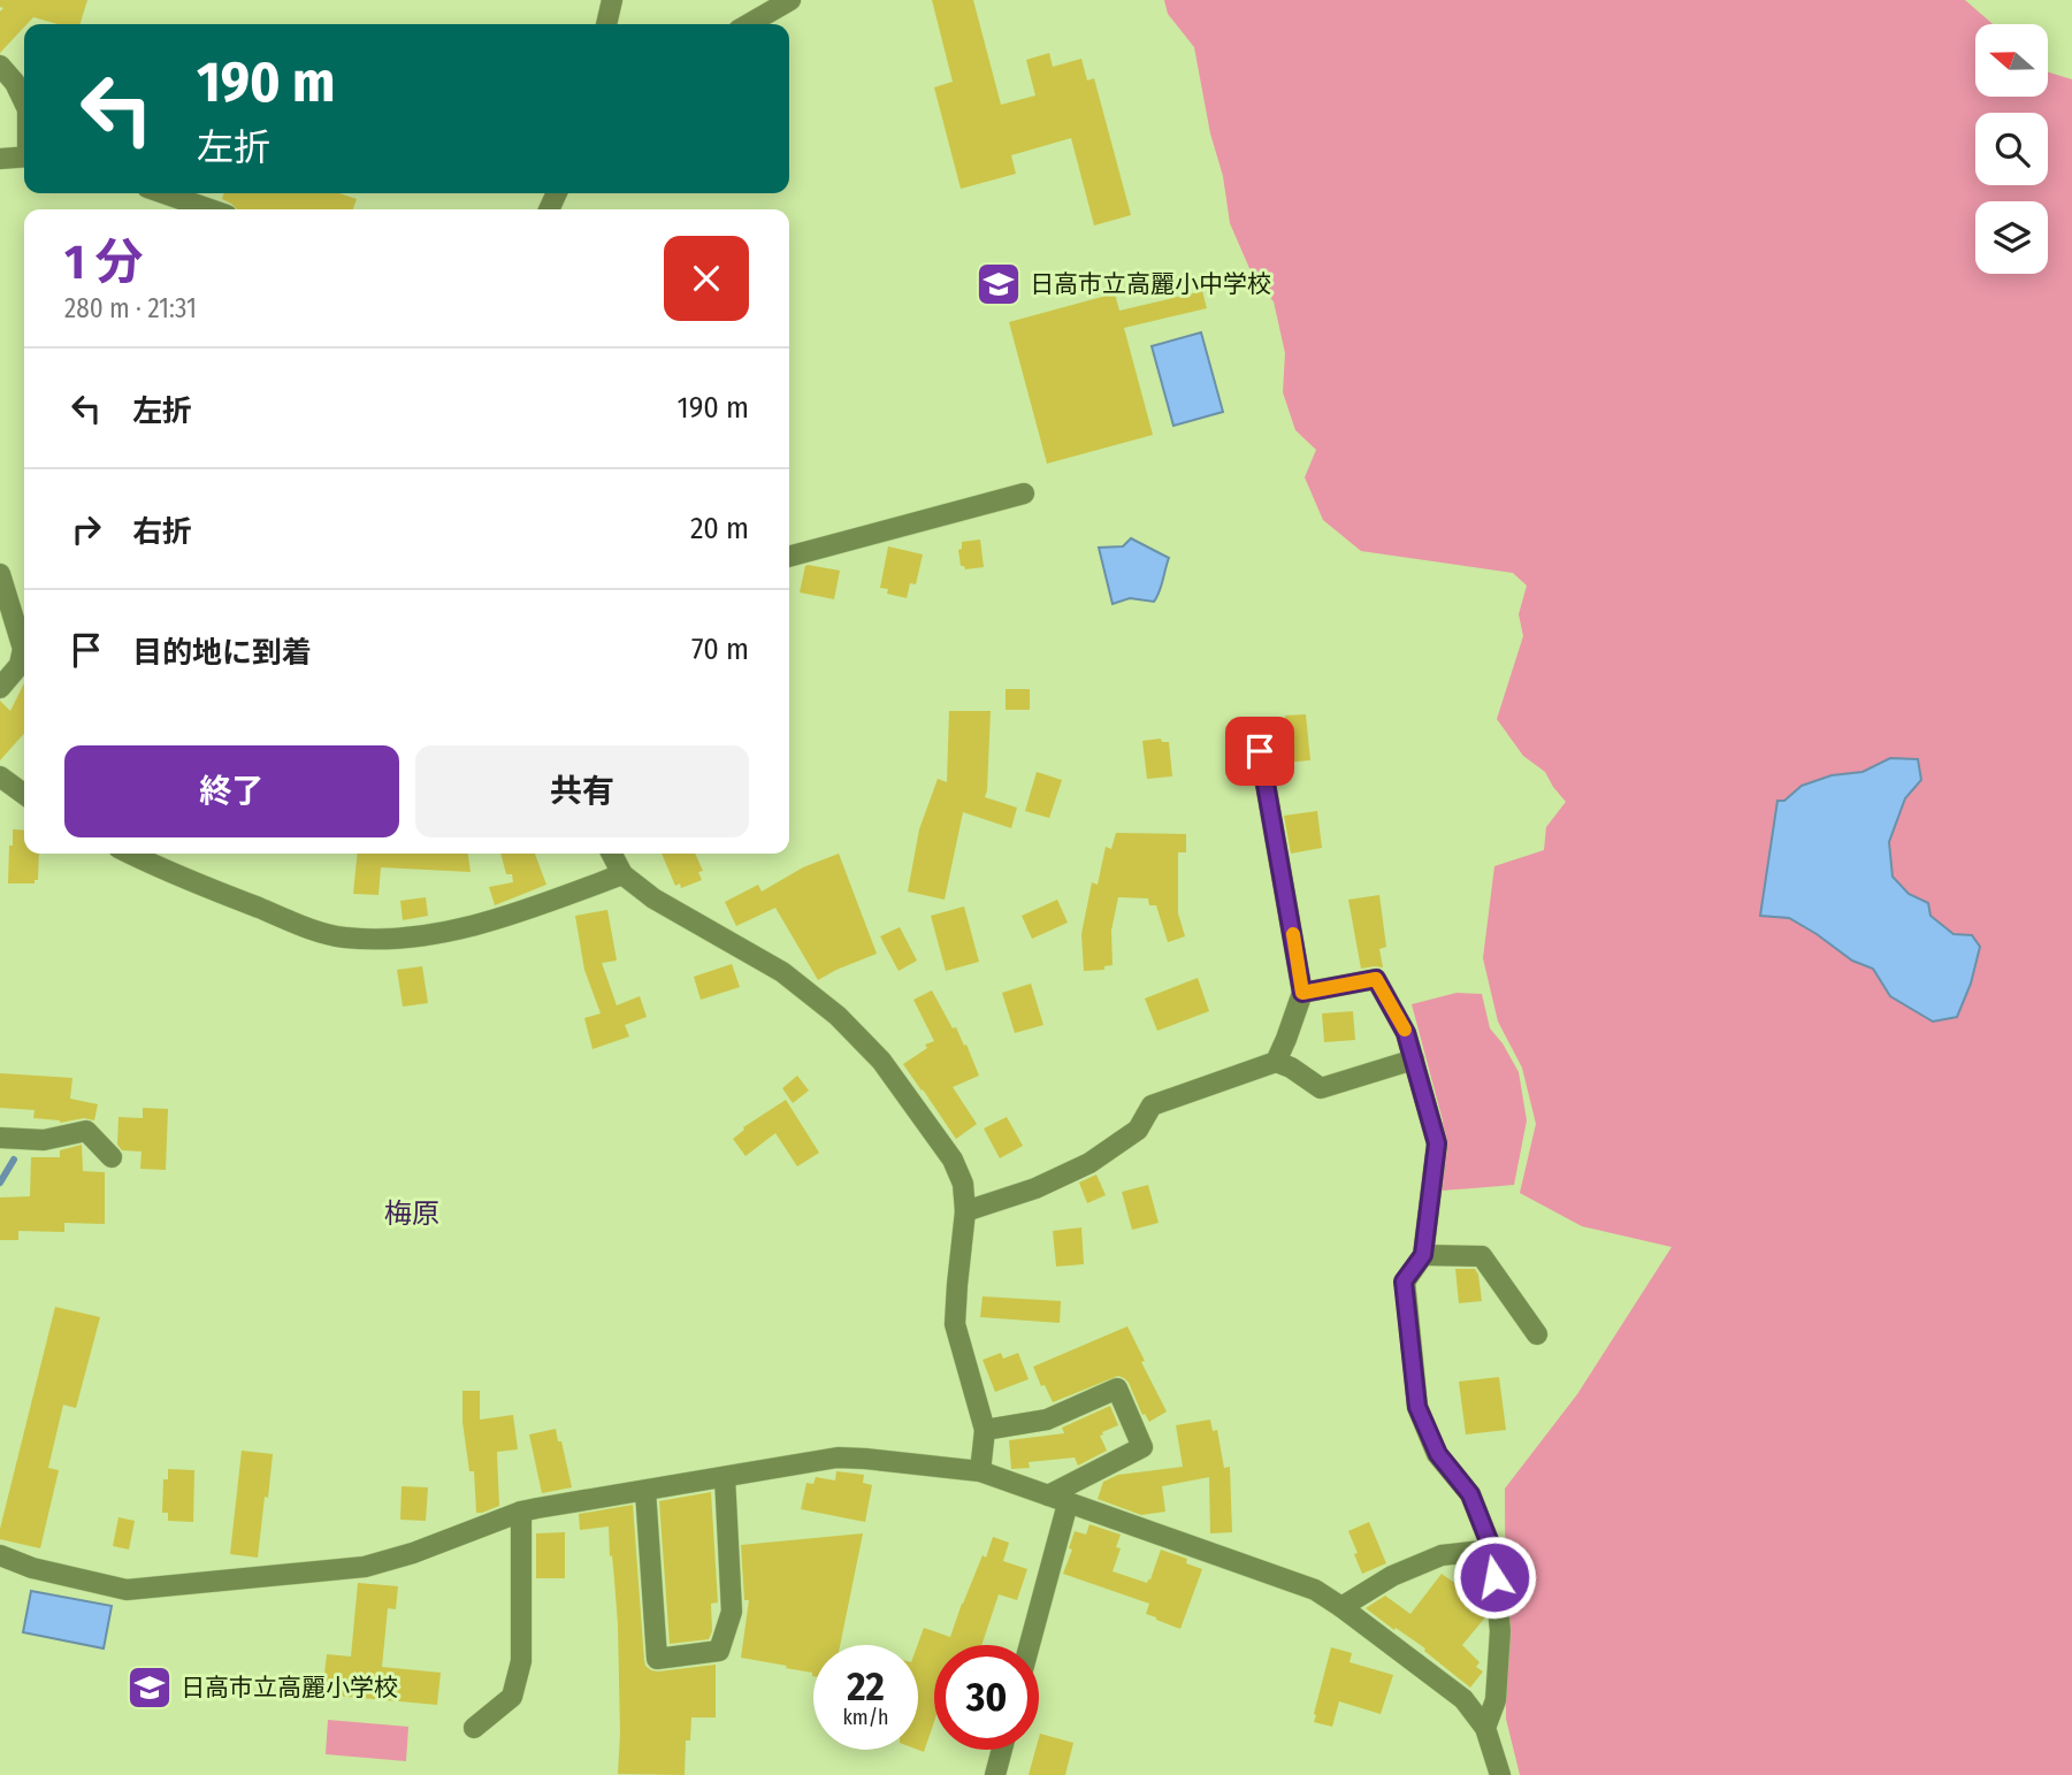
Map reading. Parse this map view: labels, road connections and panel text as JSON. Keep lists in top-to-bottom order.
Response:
{
  "districts": ["梅原"],
  "places": {
    "school or university": ["日高市立高麗小中学校", "日高市立高麗小学校"]
  },
  "north": "left",
  "page": {
    "turn": ["190 m", "左折"],
    "heading": ["1 分", "280 m · 21:31"],
    "list": [
      {
        "name": "左折",
        "value": "190 m"
      },
      {
        "name": "右折",
        "value": "20 m"
      },
      {
        "name": "目的地に到着",
        "value": "70 m"
      }
    ],
    "buttons": ["終了", "共有"],
    "speed": "22 km/h",
    "limit": "30"
  }
}
